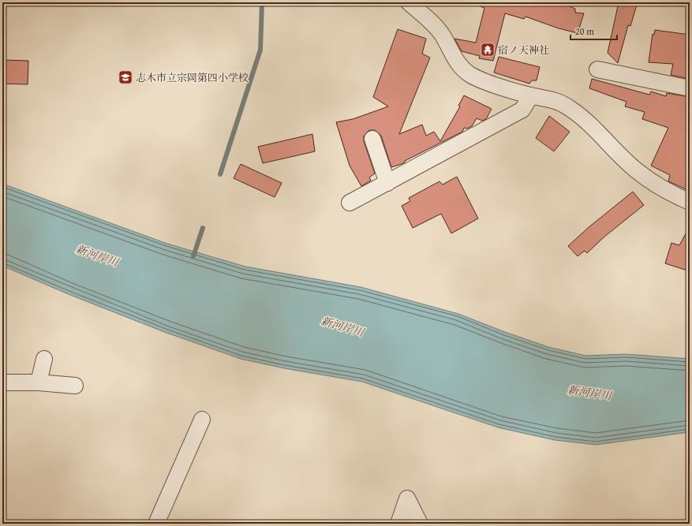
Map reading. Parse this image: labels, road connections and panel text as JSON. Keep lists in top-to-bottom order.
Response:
{
  "water": ["新河岸川"],
  "places": {
    "temple": ["宿ノ天神社"],
    "school or university": ["志木市立宗岡第四小学校"]
  },
  "scale_bar": "20 m"
}
